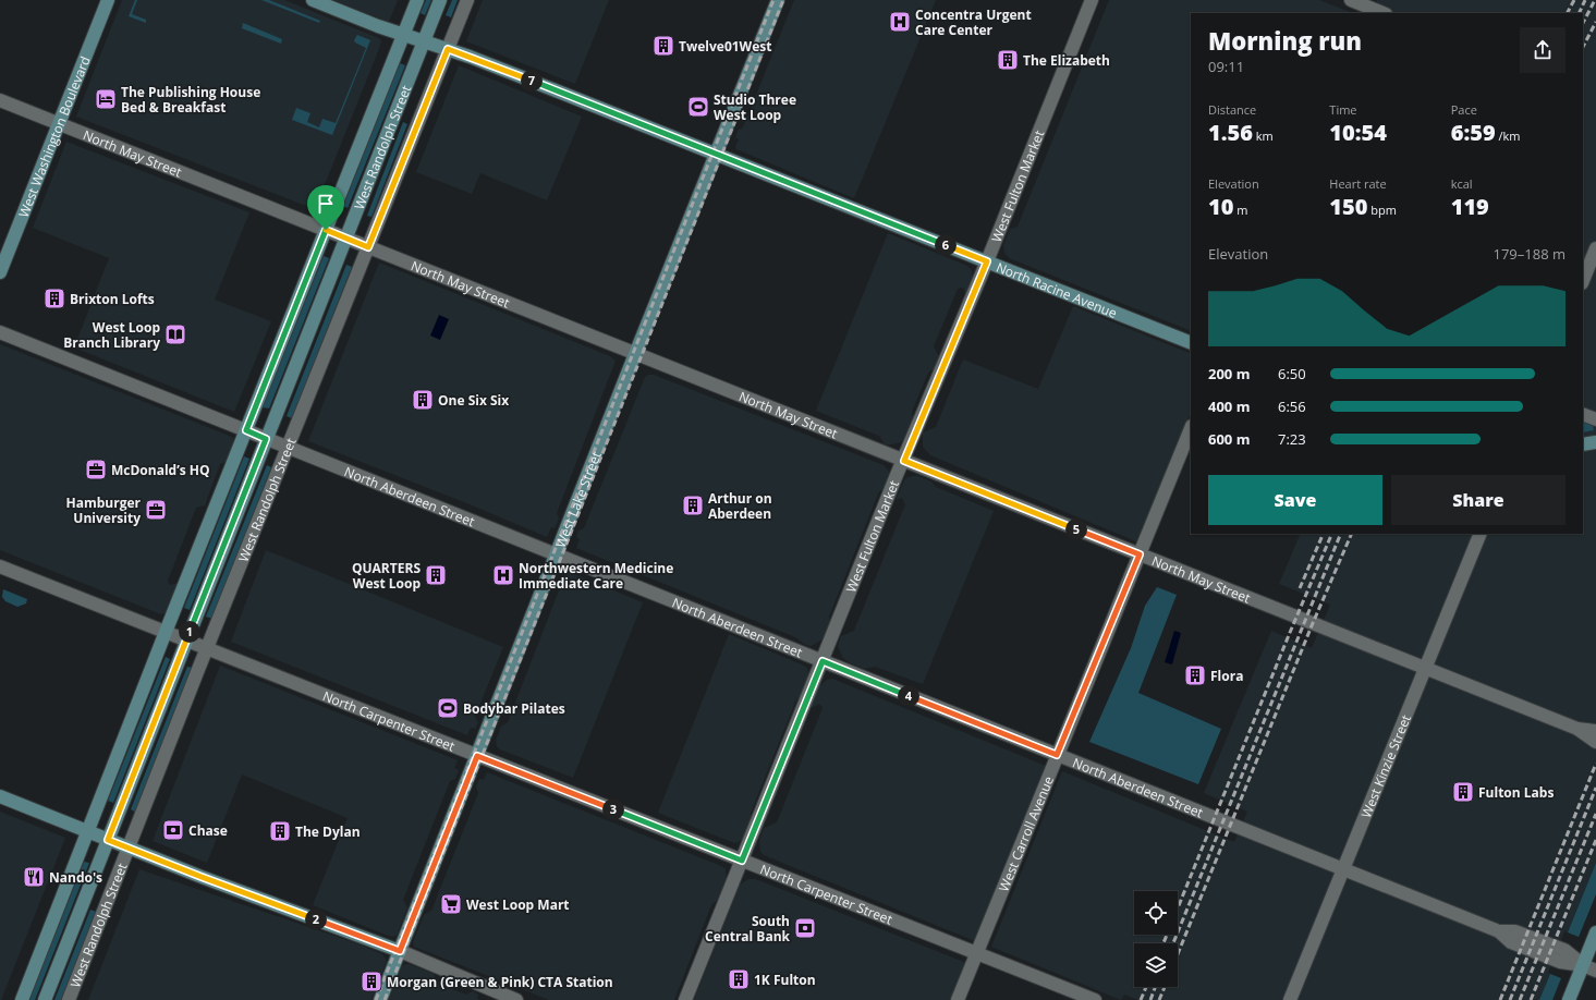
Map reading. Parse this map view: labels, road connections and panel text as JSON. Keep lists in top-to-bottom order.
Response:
{
  "streets": {
    "street": [
      "West Washington Boulevard",
      "West Randolph Street",
      "North May Street",
      "West Fulton Market",
      "North Racine Avenue",
      "North Aberdeen Street",
      "West Lake Street",
      "North Carpenter Street",
      "West Kinzie Street",
      "West Carroll Avenue"
    ]
  },
  "crossings": [
    ["West Washington Boulevard", "North May Street"],
    ["West Randolph Street", "North May Street"],
    ["West Randolph Street", "North Racine Avenue"],
    ["West Randolph Street", "North Aberdeen Street"],
    ["West Randolph Street", "North Carpenter Street"],
    ["North May Street", "West Fulton Market"],
    ["North May Street", "West Lake Street"],
    ["North May Street", "West Kinzie Street"],
    ["North May Street", "West Carroll Avenue"],
    ["West Fulton Market", "North Racine Avenue"],
    ["West Fulton Market", "North Aberdeen Street"],
    ["West Fulton Market", "North Carpenter Street"],
    ["North Racine Avenue", "West Lake Street"],
    ["North Aberdeen Street", "West Lake Street"],
    ["North Aberdeen Street", "West Kinzie Street"],
    ["North Aberdeen Street", "West Carroll Avenue"],
    ["West Lake Street", "North Carpenter Street"],
    ["North Carpenter Street", "West Carroll Avenue"]
  ],
  "places": {
    "hospital": ["Concentra Urgent Care Center", "Northwestern Medicine Immediate Care"],
    "building": [
      "Twelve01West",
      "The Elizabeth",
      "Brixton Lofts",
      "One Six Six",
      "Arthur on Aberdeen",
      "QUARTERS West Loop",
      "Flora",
      "Fulton Labs",
      "The Dylan",
      "1K Fulton",
      "Morgan (Green & Pink) CTA Station"
    ],
    "hotel": ["The Publishing House Bed & Breakfast"],
    "sports": ["Studio Three West Loop", "Bodybar Pilates"],
    "library": ["West Loop Branch Library"],
    "office": ["McDonald’s HQ", "Hamburger University"],
    "bank": ["Chase", "South Central Bank"],
    "restaurant": ["Nando's"],
    "supermarket": ["West Loop Mart"]
  },
  "page": {
    "heading": ["Morning run", "09:11"],
    "pins": [
      "7",
      "6",
      "5",
      "1",
      "4",
      "3",
      "2"
    ],
    "stats": [
      ["Distance", "1.56 km"],
      ["Time", "10:54"],
      ["Pace", "6:59 /km"],
      ["Elevation", "10 m"],
      ["Heart rate", "150 bpm"],
      ["kcal", "119"]
    ],
    "chart": ["Elevation", "179–188 m"],
    "list": [
      {
        "name": "200 m",
        "note": "6:50"
      },
      {
        "name": "400 m",
        "note": "6:56"
      },
      {
        "name": "600 m",
        "note": "7:23"
      }
    ],
    "buttons": ["Save", "Share"]
  }
}
